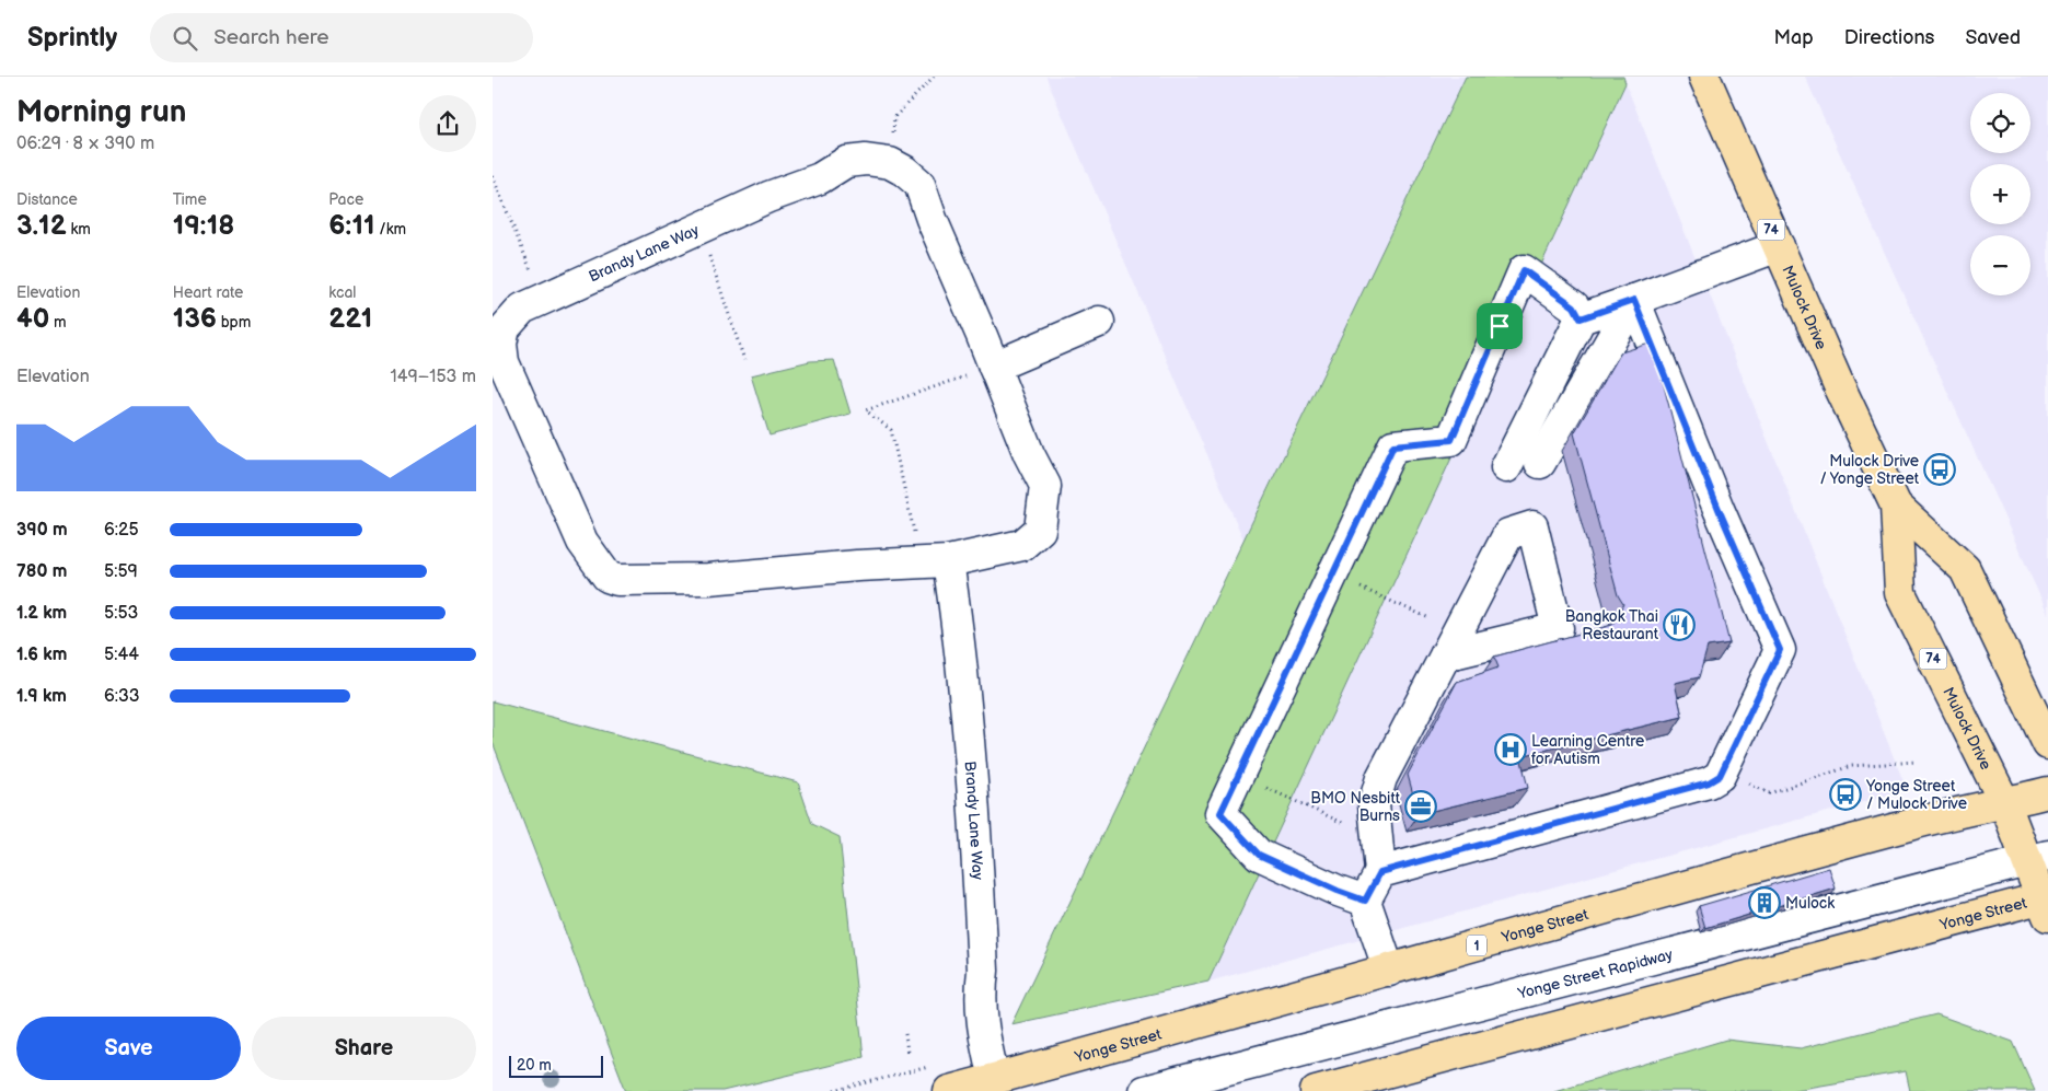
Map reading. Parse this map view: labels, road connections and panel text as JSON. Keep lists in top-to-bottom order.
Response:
{
  "streets": {
    "main road": [
      "74",
      "Mulock Drive",
      "Yonge Street",
      "1"
    ],
    "street": ["Brandy Lane Way", "Yonge Street Rapidway"]
  },
  "crossings": [
    ["Brandy Lane Way", "Yonge Street"],
    ["Mulock Drive", "Yonge Street"],
    ["Mulock Drive", "Yonge Street Rapidway"]
  ],
  "places": {
    "bus stop": ["Mulock Drive / Yonge Street", "Yonge Street / Mulock Drive"],
    "restaurant": ["Bangkok Thai Restaurant"],
    "hospital": ["Learning Centre for Autism"],
    "office": ["BMO Nesbitt Burns"],
    "building": ["Mulock"]
  },
  "scale_bar": "20 m",
  "page": {
    "header": "Sprintly",
    "search": "Search here",
    "nav": ["Map", "Directions", "Saved"],
    "heading": ["Morning run", "06:29 · 8 × 390 m"],
    "map_buttons": ["+", "−"],
    "stats": [
      ["Distance", "3.12 km"],
      ["Time", "19:18"],
      ["Pace", "6:11 /km"],
      ["Elevation", "40 m"],
      ["Heart rate", "136 bpm"],
      ["kcal", "221"]
    ],
    "chart": ["Elevation", "149–153 m"],
    "list": [
      {
        "name": "390 m",
        "note": "6:25"
      },
      {
        "name": "780 m",
        "note": "5:59"
      },
      {
        "name": "1.2 km",
        "note": "5:53"
      },
      {
        "name": "1.6 km",
        "note": "5:44"
      },
      {
        "name": "1.9 km",
        "note": "6:33"
      }
    ],
    "buttons": ["Save", "Share"],
    "scale": "20 m"
  }
}
